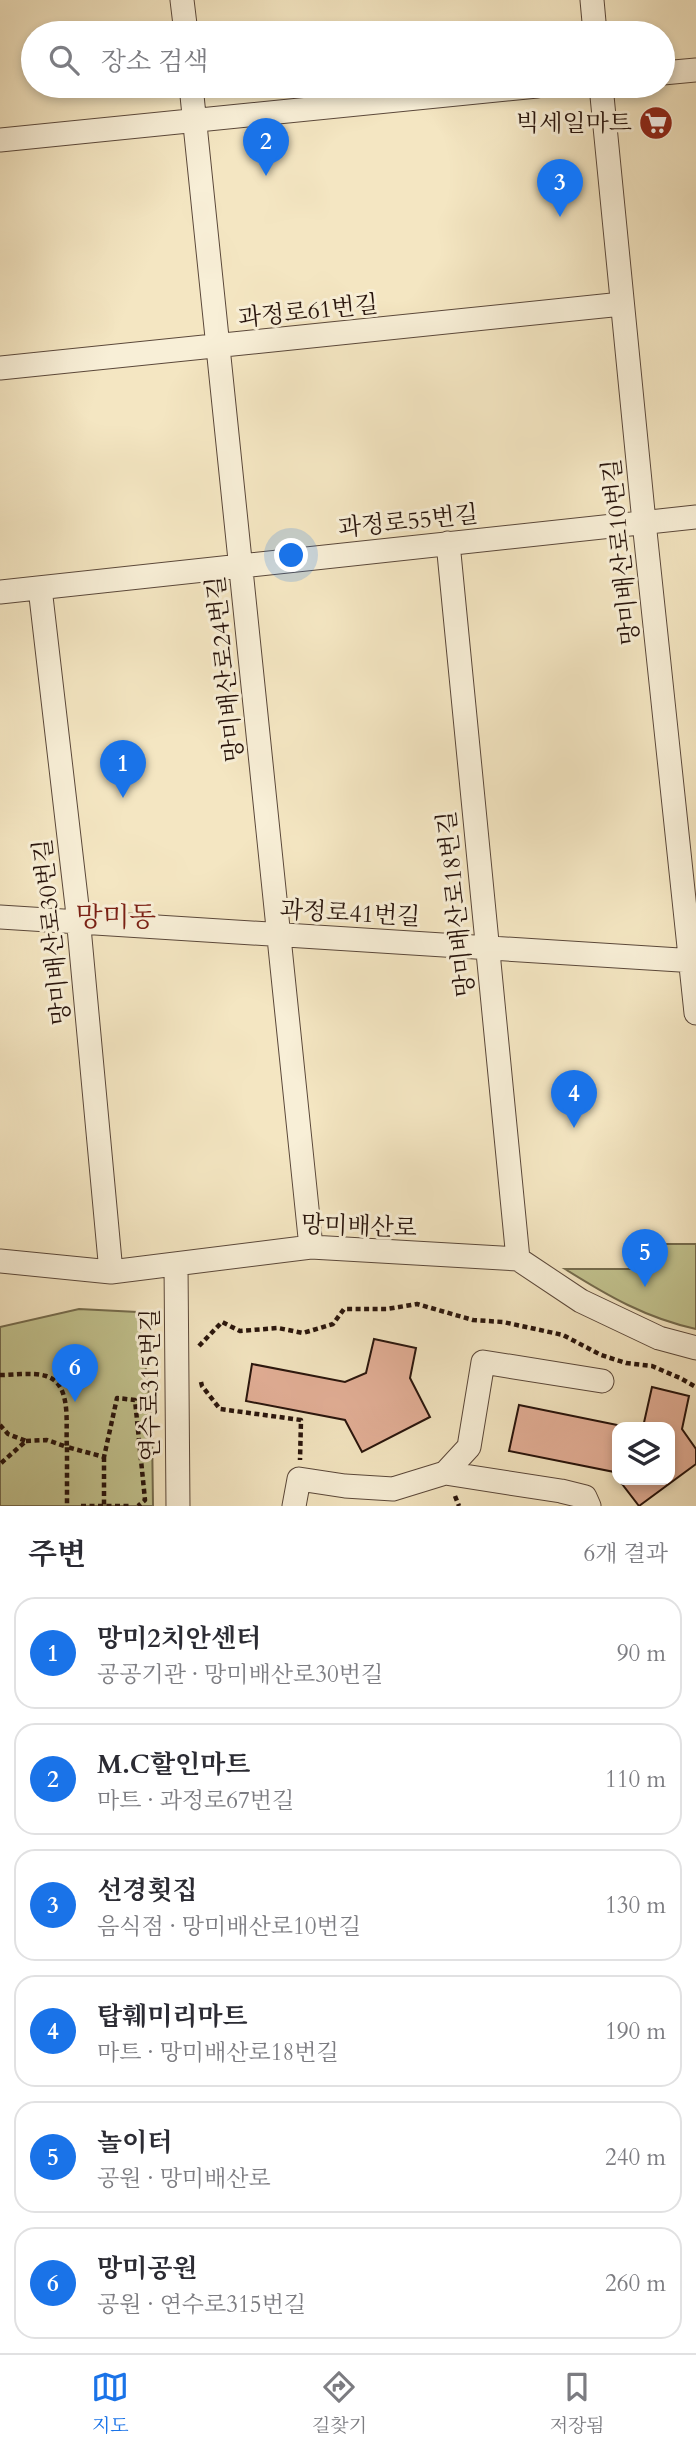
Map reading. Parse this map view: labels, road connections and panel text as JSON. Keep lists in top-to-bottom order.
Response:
{
  "streets": {
    "street": [
      "과정로61번길",
      "과정로55번길",
      "망미배산로10번길",
      "망미배산로24번길",
      "망미배산로18번길",
      "과정로41번길",
      "망미배산로30번길",
      "망미배산로",
      "연수로315번길"
    ]
  },
  "crossings": [
    ["과정로61번길", "망미배산로10번길"],
    ["과정로61번길", "망미배산로24번길"],
    ["과정로55번길", "망미배산로10번길"],
    ["과정로55번길", "망미배산로24번길"],
    ["과정로55번길", "망미배산로18번길"],
    ["과정로55번길", "망미배산로30번길"],
    ["망미배산로10번길", "과정로41번길"],
    ["망미배산로24번길", "과정로41번길"],
    ["망미배산로24번길", "망미배산로"],
    ["망미배산로18번길", "과정로41번길"],
    ["망미배산로18번길", "망미배산로"],
    ["과정로41번길", "망미배산로30번길"],
    ["망미배산로30번길", "망미배산로"],
    ["망미배산로", "연수로315번길"]
  ],
  "districts": ["망미동"],
  "places": {
    "supermarket": ["빅세일마트"]
  },
  "page": {
    "search": "장소 검색",
    "pins": [
      "2",
      "3",
      "1",
      "4",
      "5",
      "6"
    ],
    "heading": ["주변", "6개 결과"],
    "list": [
      {
        "mark": "1",
        "name": "망미2치안센터",
        "note": "공공기관 · 망미배산로30번길",
        "value": "90 m"
      },
      {
        "mark": "2",
        "name": "M.C할인마트",
        "note": "마트 · 과정로67번길",
        "value": "110 m"
      },
      {
        "mark": "3",
        "name": "선경횟집",
        "note": "음식점 · 망미배산로10번길",
        "value": "130 m"
      },
      {
        "mark": "4",
        "name": "탑훼미리마트",
        "note": "마트 · 망미배산로18번길",
        "value": "190 m"
      },
      {
        "mark": "5",
        "name": "놀이터",
        "note": "공원 · 망미배산로",
        "value": "240 m"
      },
      {
        "mark": "6",
        "name": "망미공원",
        "note": "공원 · 연수로315번길",
        "value": "260 m"
      }
    ],
    "nav": ["지도", "길찾기", "저장됨"]
  }
}
